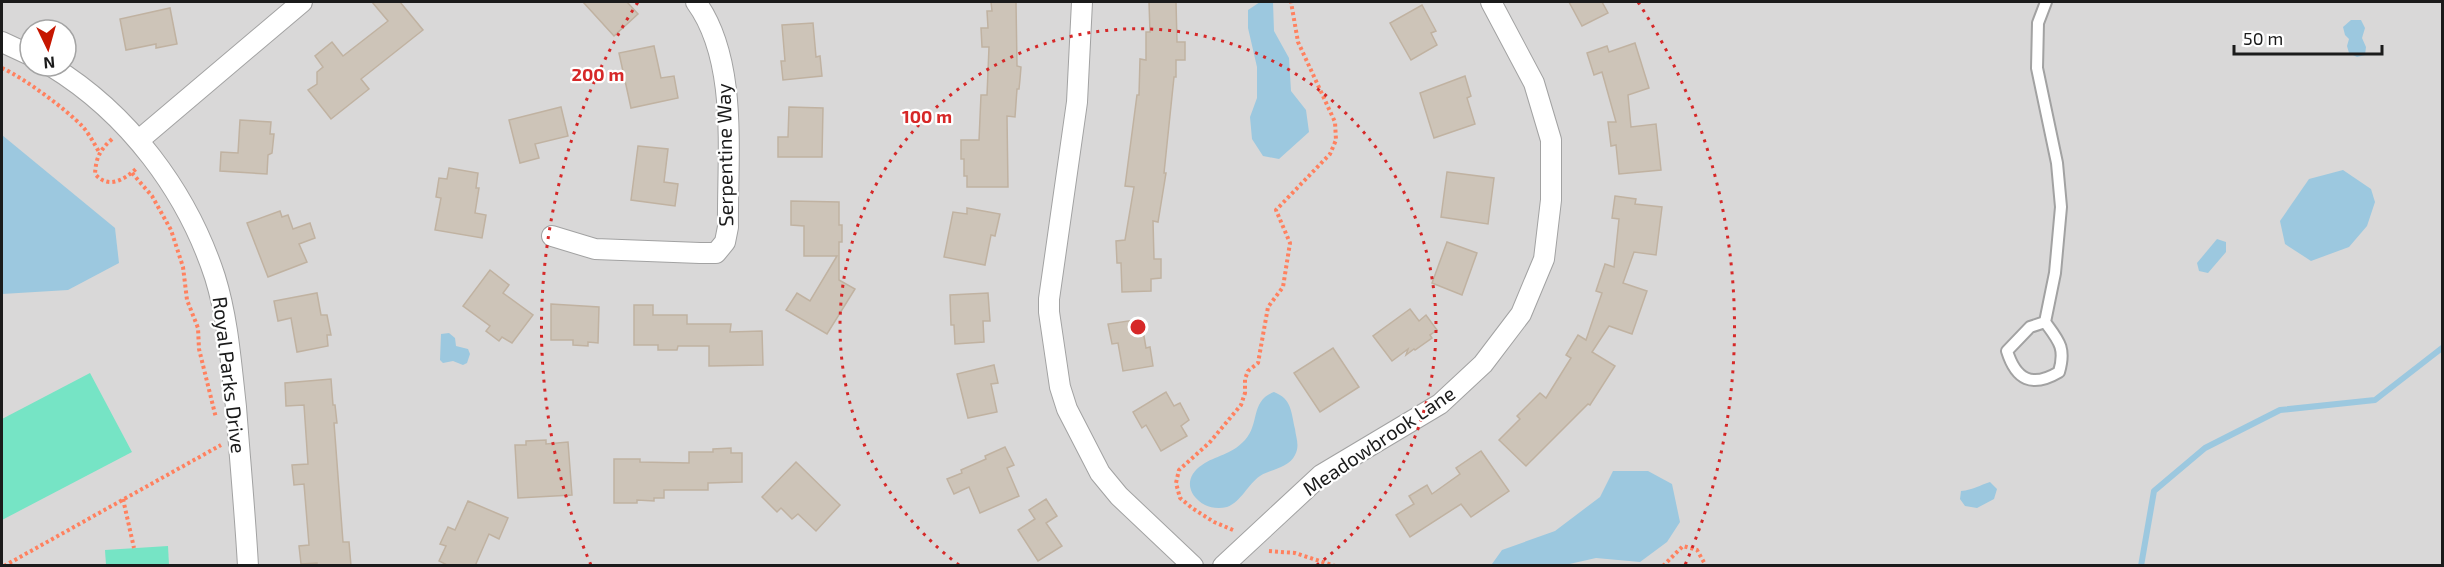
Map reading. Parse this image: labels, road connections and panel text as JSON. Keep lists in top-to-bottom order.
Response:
{
  "streets": {
    "street": ["Serpentine Way", "Royal Parks Drive", "Meadowbrook Lane"]
  },
  "scale_bar": "50 m",
  "north": "bottom",
  "rings": ["200 m", "100 m"]
}
